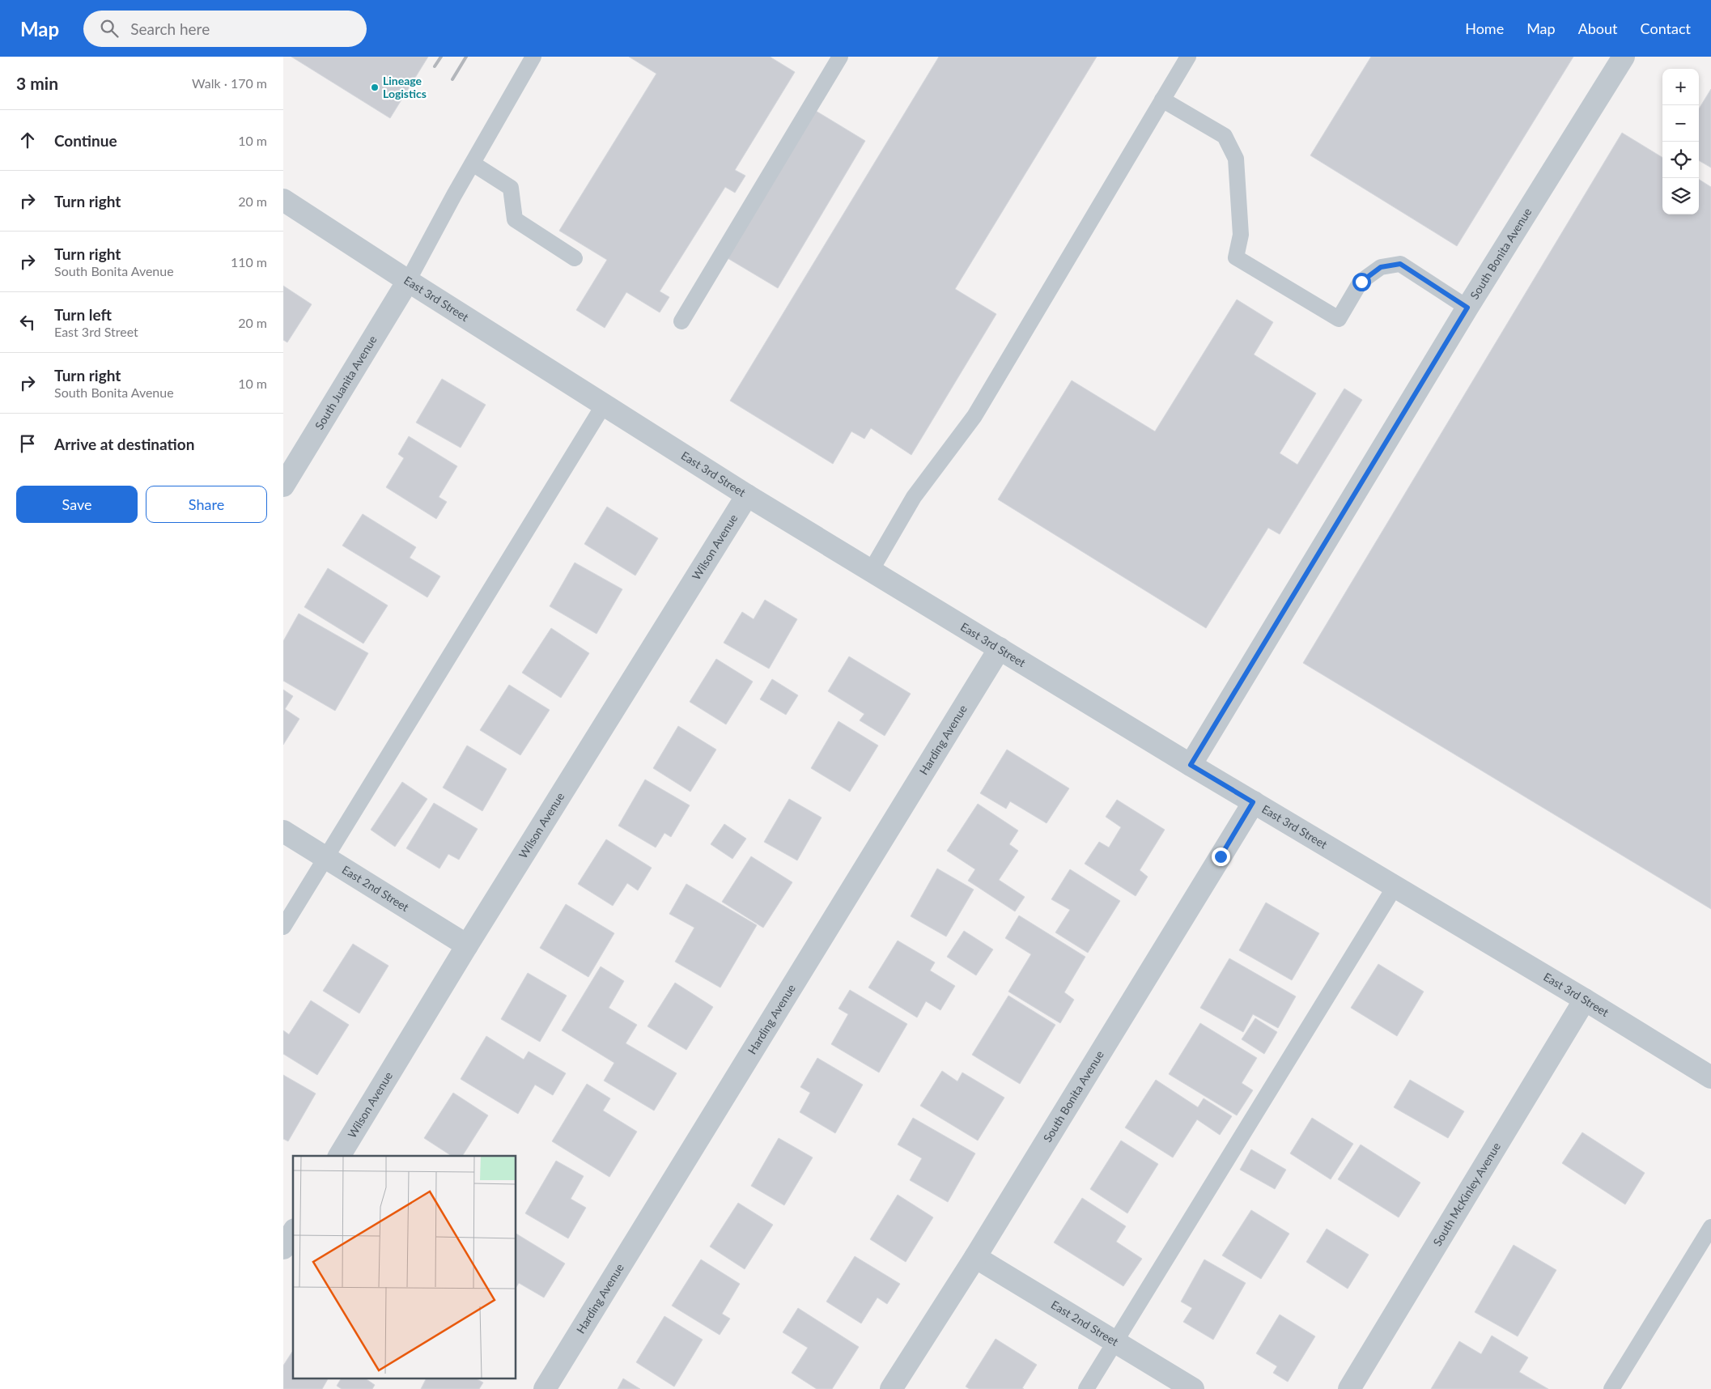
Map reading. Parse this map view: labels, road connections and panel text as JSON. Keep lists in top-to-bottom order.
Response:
{
  "streets": {
    "street": [
      "South Bonita Avenue",
      "East 3rd Street",
      "South Juanita Avenue",
      "Wilson Avenue",
      "Harding Avenue",
      "East 2nd Street",
      "South McKinley Avenue"
    ]
  },
  "crossings": [
    ["South Bonita Avenue", "East 3rd Street"],
    ["South Bonita Avenue", "East 2nd Street"],
    ["East 3rd Street", "South Juanita Avenue"],
    ["East 3rd Street", "Wilson Avenue"],
    ["East 3rd Street", "Harding Avenue"],
    ["East 3rd Street", "South McKinley Avenue"],
    ["Wilson Avenue", "East 2nd Street"]
  ],
  "places": ["Lineage Logistics"],
  "page": {
    "header": "Map",
    "search": "Search here",
    "nav": [
      "Home",
      "Map",
      "About",
      "Contact"
    ],
    "heading": ["3 min", "Walk · 170 m"],
    "map_buttons": ["+", "−"],
    "list": [
      ["Continue", "10 m"],
      ["Turn right", "20 m"],
      ["Turn right", "South Bonita Avenue", "110 m"],
      ["Turn left", "East 3rd Street", "20 m"],
      ["Turn right", "South Bonita Avenue", "10 m"],
      "Arrive at destination"
    ],
    "buttons": ["Save", "Share"]
  }
}
